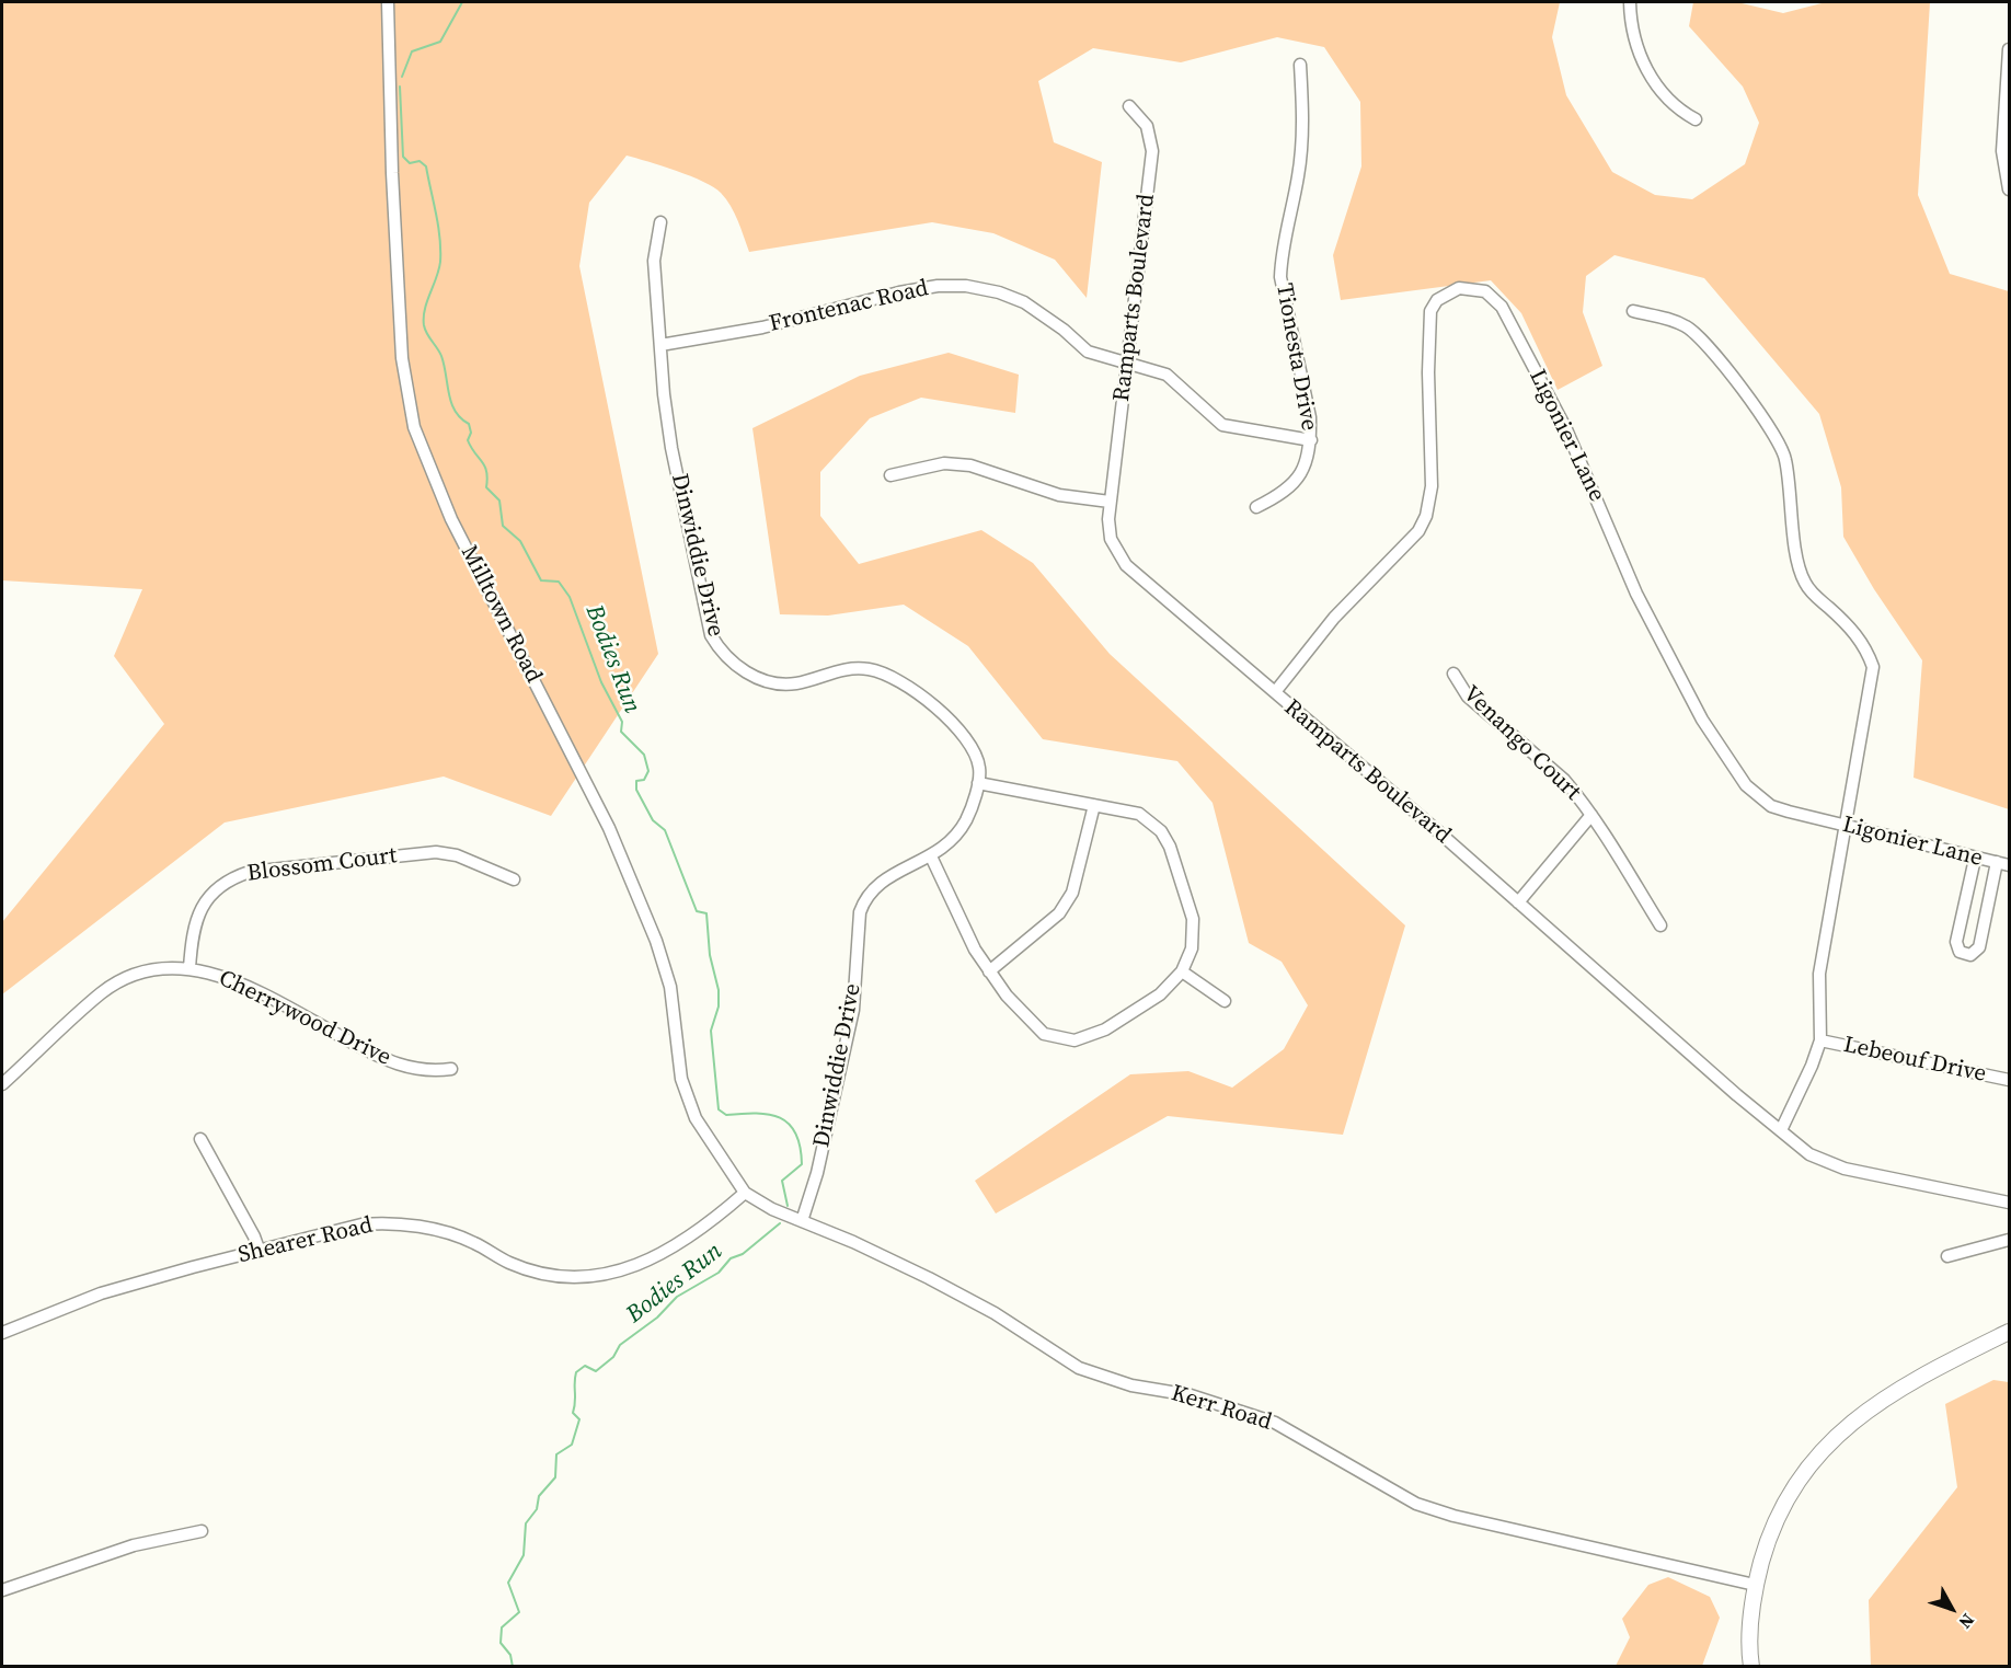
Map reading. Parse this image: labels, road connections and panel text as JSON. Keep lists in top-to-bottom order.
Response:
{
  "streets": {
    "street": [
      "Ramparts Boulevard",
      "Frontenac Road",
      "Tionesta Drive",
      "Ligonier Lane",
      "Dinwiddie Drive",
      "Milltown Road",
      "Venango Court",
      "Blossom Court",
      "Cherrywood Drive",
      "Lebeouf Drive",
      "Shearer Road",
      "Kerr Road"
    ]
  },
  "crossings": [
    ["Ramparts Boulevard", "Frontenac Road"],
    ["Ramparts Boulevard", "Ligonier Lane"],
    ["Ramparts Boulevard", "Venango Court"],
    ["Frontenac Road", "Tionesta Drive"],
    ["Frontenac Road", "Dinwiddie Drive"],
    ["Dinwiddie Drive", "Kerr Road"],
    ["Milltown Road", "Shearer Road"],
    ["Milltown Road", "Kerr Road"],
    ["Blossom Court", "Cherrywood Drive"],
    ["Shearer Road", "Kerr Road"]
  ],
  "water": ["Bodies Run"],
  "north": "bottom right"
}
